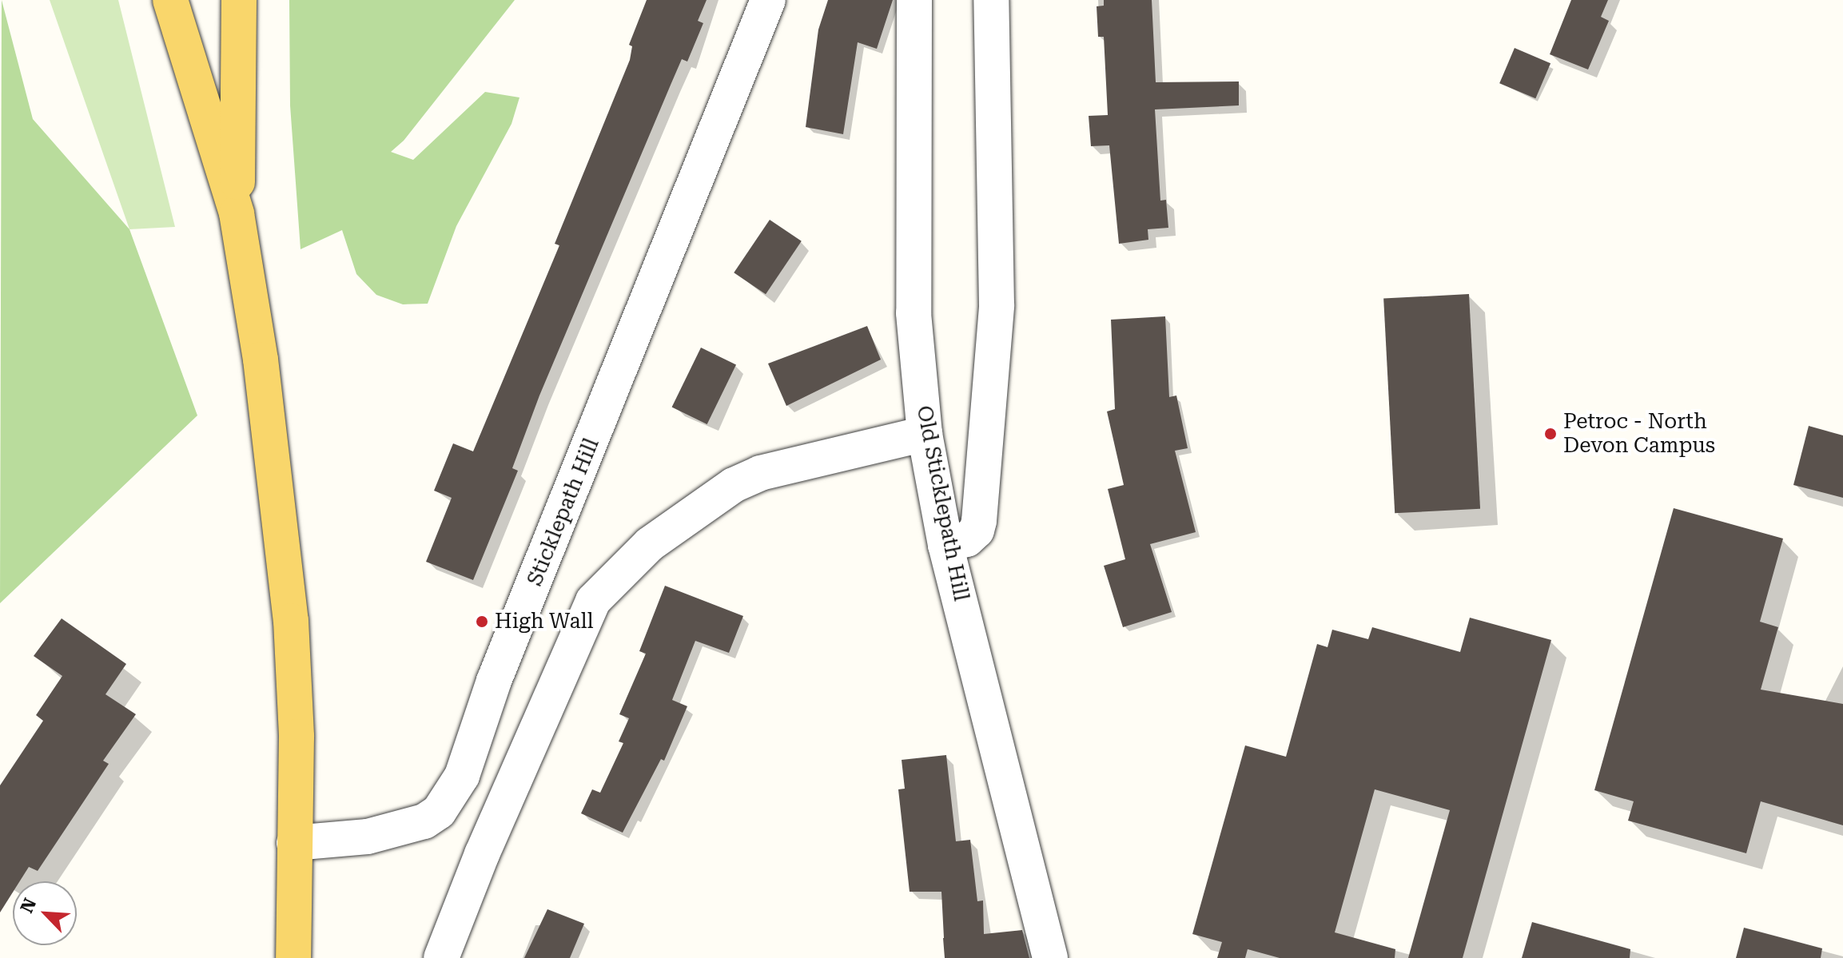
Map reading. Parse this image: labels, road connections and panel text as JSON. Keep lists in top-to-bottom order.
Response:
{
  "streets": {
    "street": ["Old Sticklepath Hill", "Sticklepath Hill"]
  },
  "places": ["Petroc - North Devon Campus", "High Wall"],
  "north": "top left"
}
